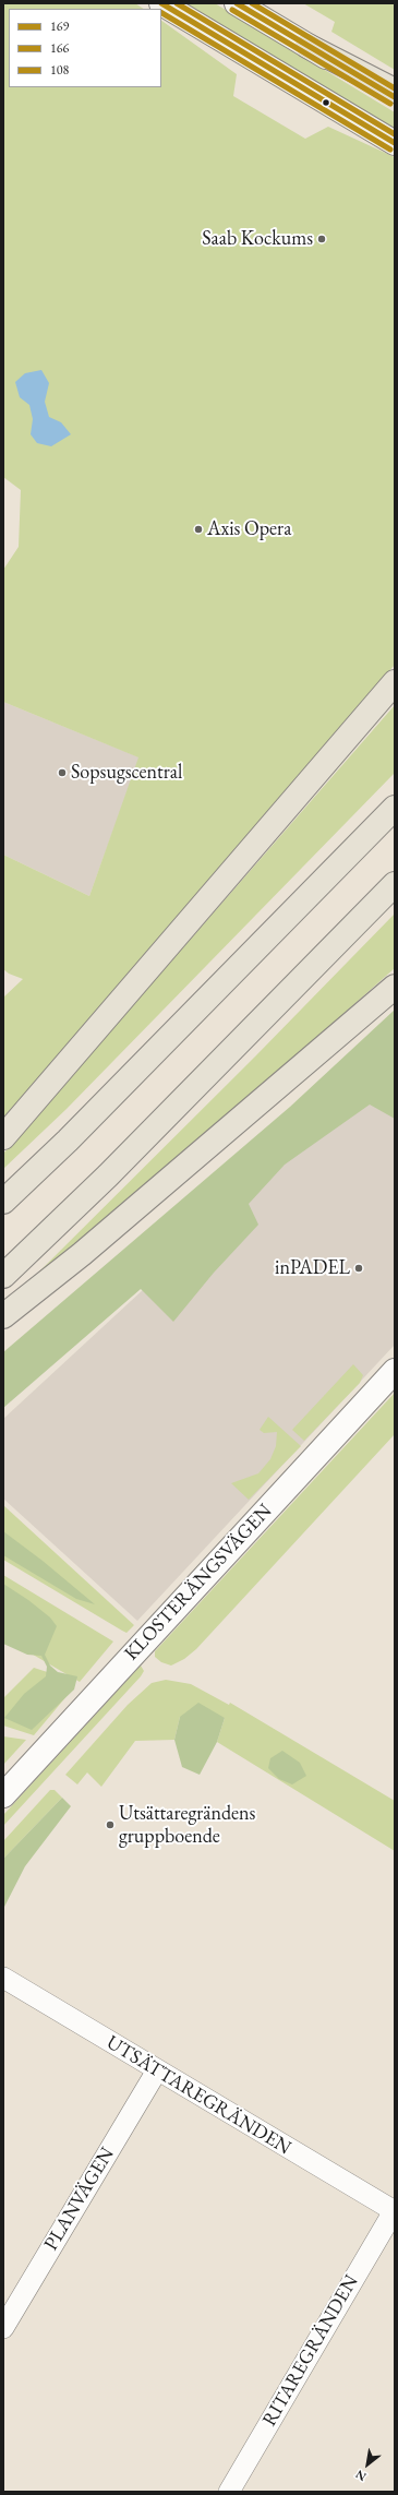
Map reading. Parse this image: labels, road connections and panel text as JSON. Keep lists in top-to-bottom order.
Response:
{
  "streets": {
    "street": [
      "KLOSTERÄNGSVÄGEN",
      "UTSÄTTAREGRÄNDEN",
      "PLANVÄGEN",
      "RITAREGRÄNDEN"
    ]
  },
  "crossings": [
    ["UTSÄTTAREGRÄNDEN", "PLANVÄGEN"],
    ["UTSÄTTAREGRÄNDEN", "RITAREGRÄNDEN"]
  ],
  "places": [
    "Saab Kockums",
    "Axis Opera",
    "Sopsugscentral",
    "inPADEL",
    "Utsättaregrändens gruppboende"
  ],
  "lines": ["transit line 169", "transit line 108", "transit line 166"],
  "legend": ["169", "166", "108"],
  "north": "bottom left"
}
